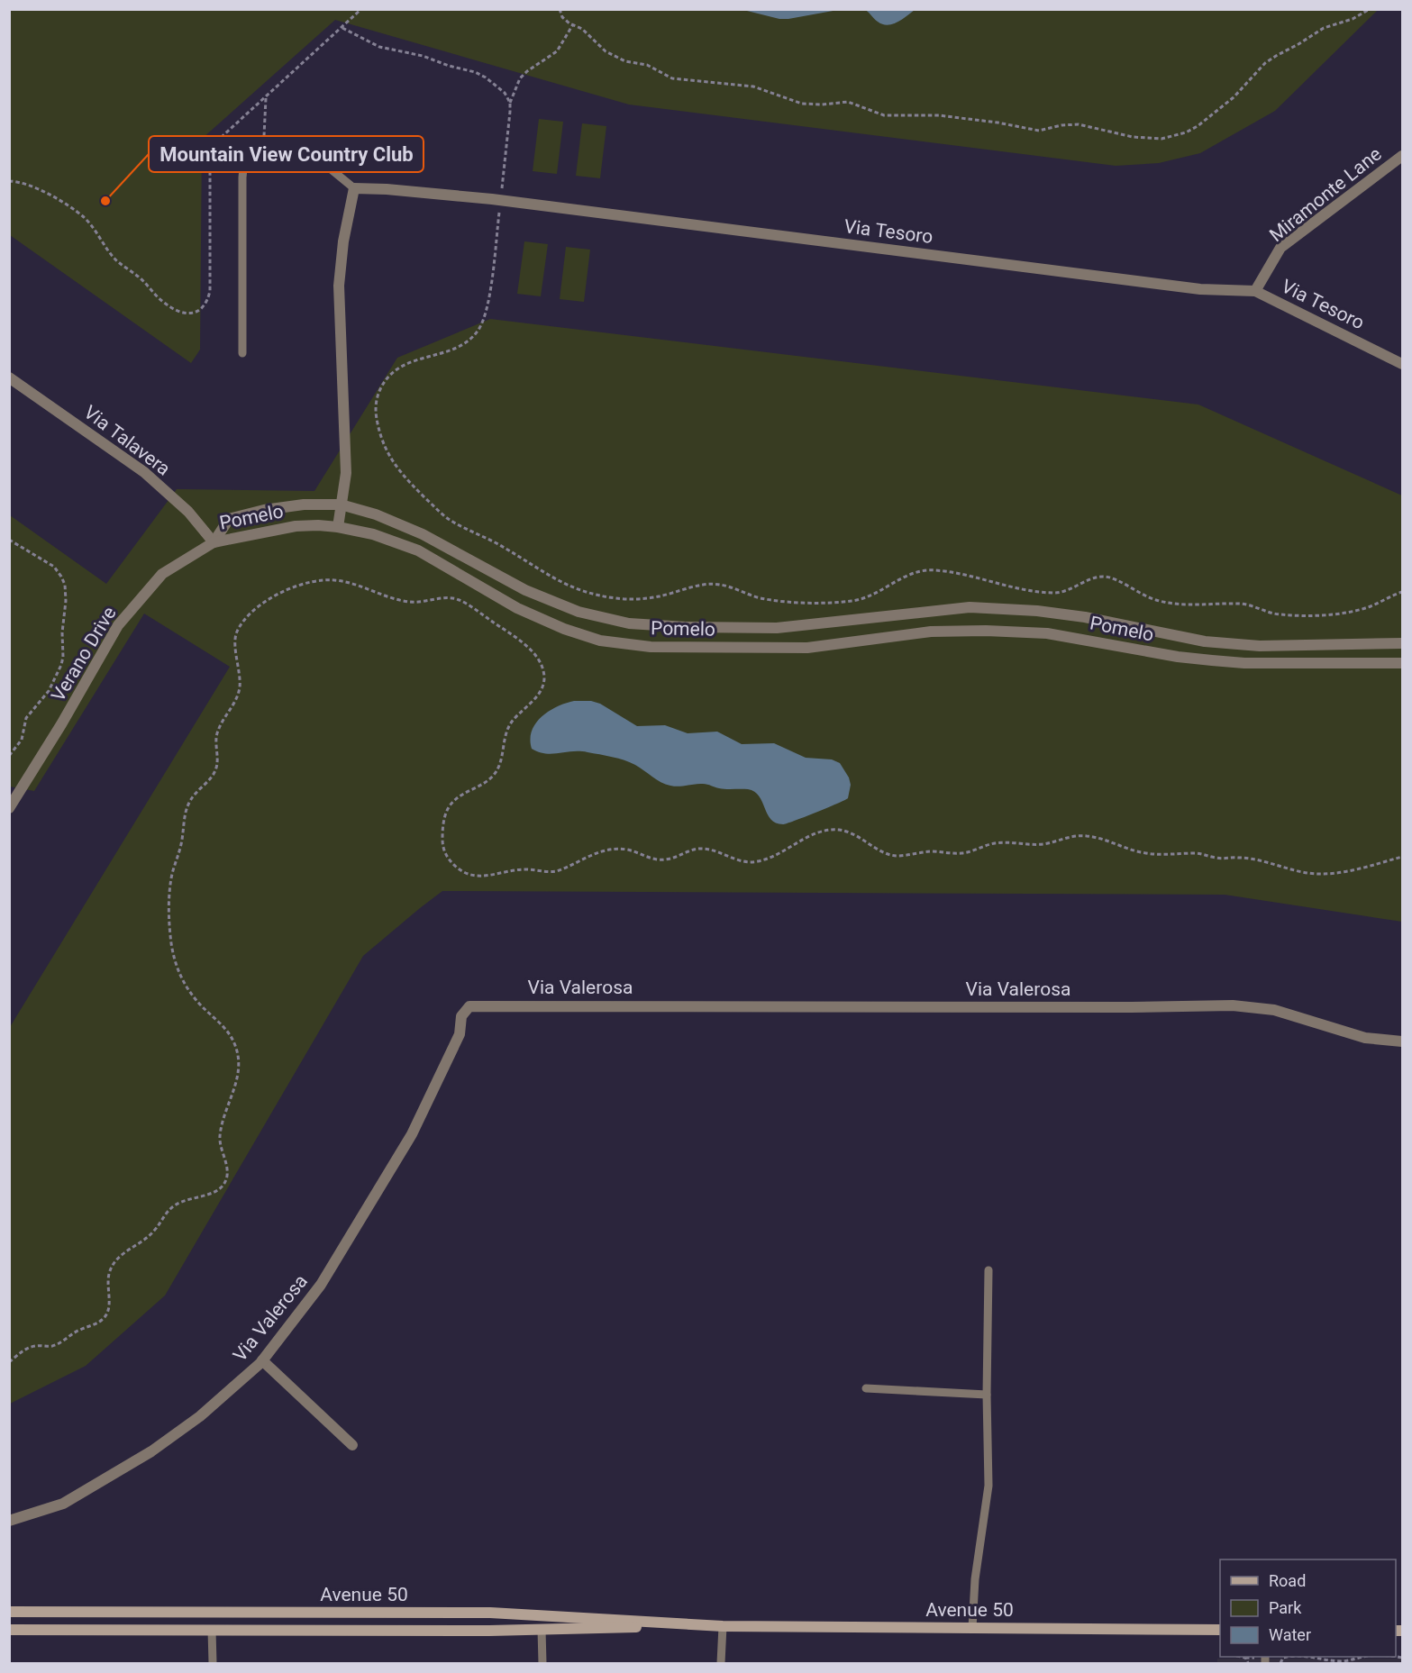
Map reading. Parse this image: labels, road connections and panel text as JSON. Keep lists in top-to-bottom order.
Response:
{
  "streets": {
    "main road": ["Avenue 50"],
    "street": [
      "Miramonte Lane",
      "Via Tesoro",
      "Via Talavera",
      "Pomelo",
      "Verano Drive",
      "Via Valerosa"
    ]
  },
  "crossings": [
    ["Miramonte Lane", "Via Tesoro"],
    ["Via Talavera", "Pomelo"],
    ["Via Talavera", "Verano Drive"],
    ["Pomelo", "Verano Drive"]
  ],
  "places": ["Mountain View Country Club"],
  "legend": ["Road", "Park", "Water"]
}
